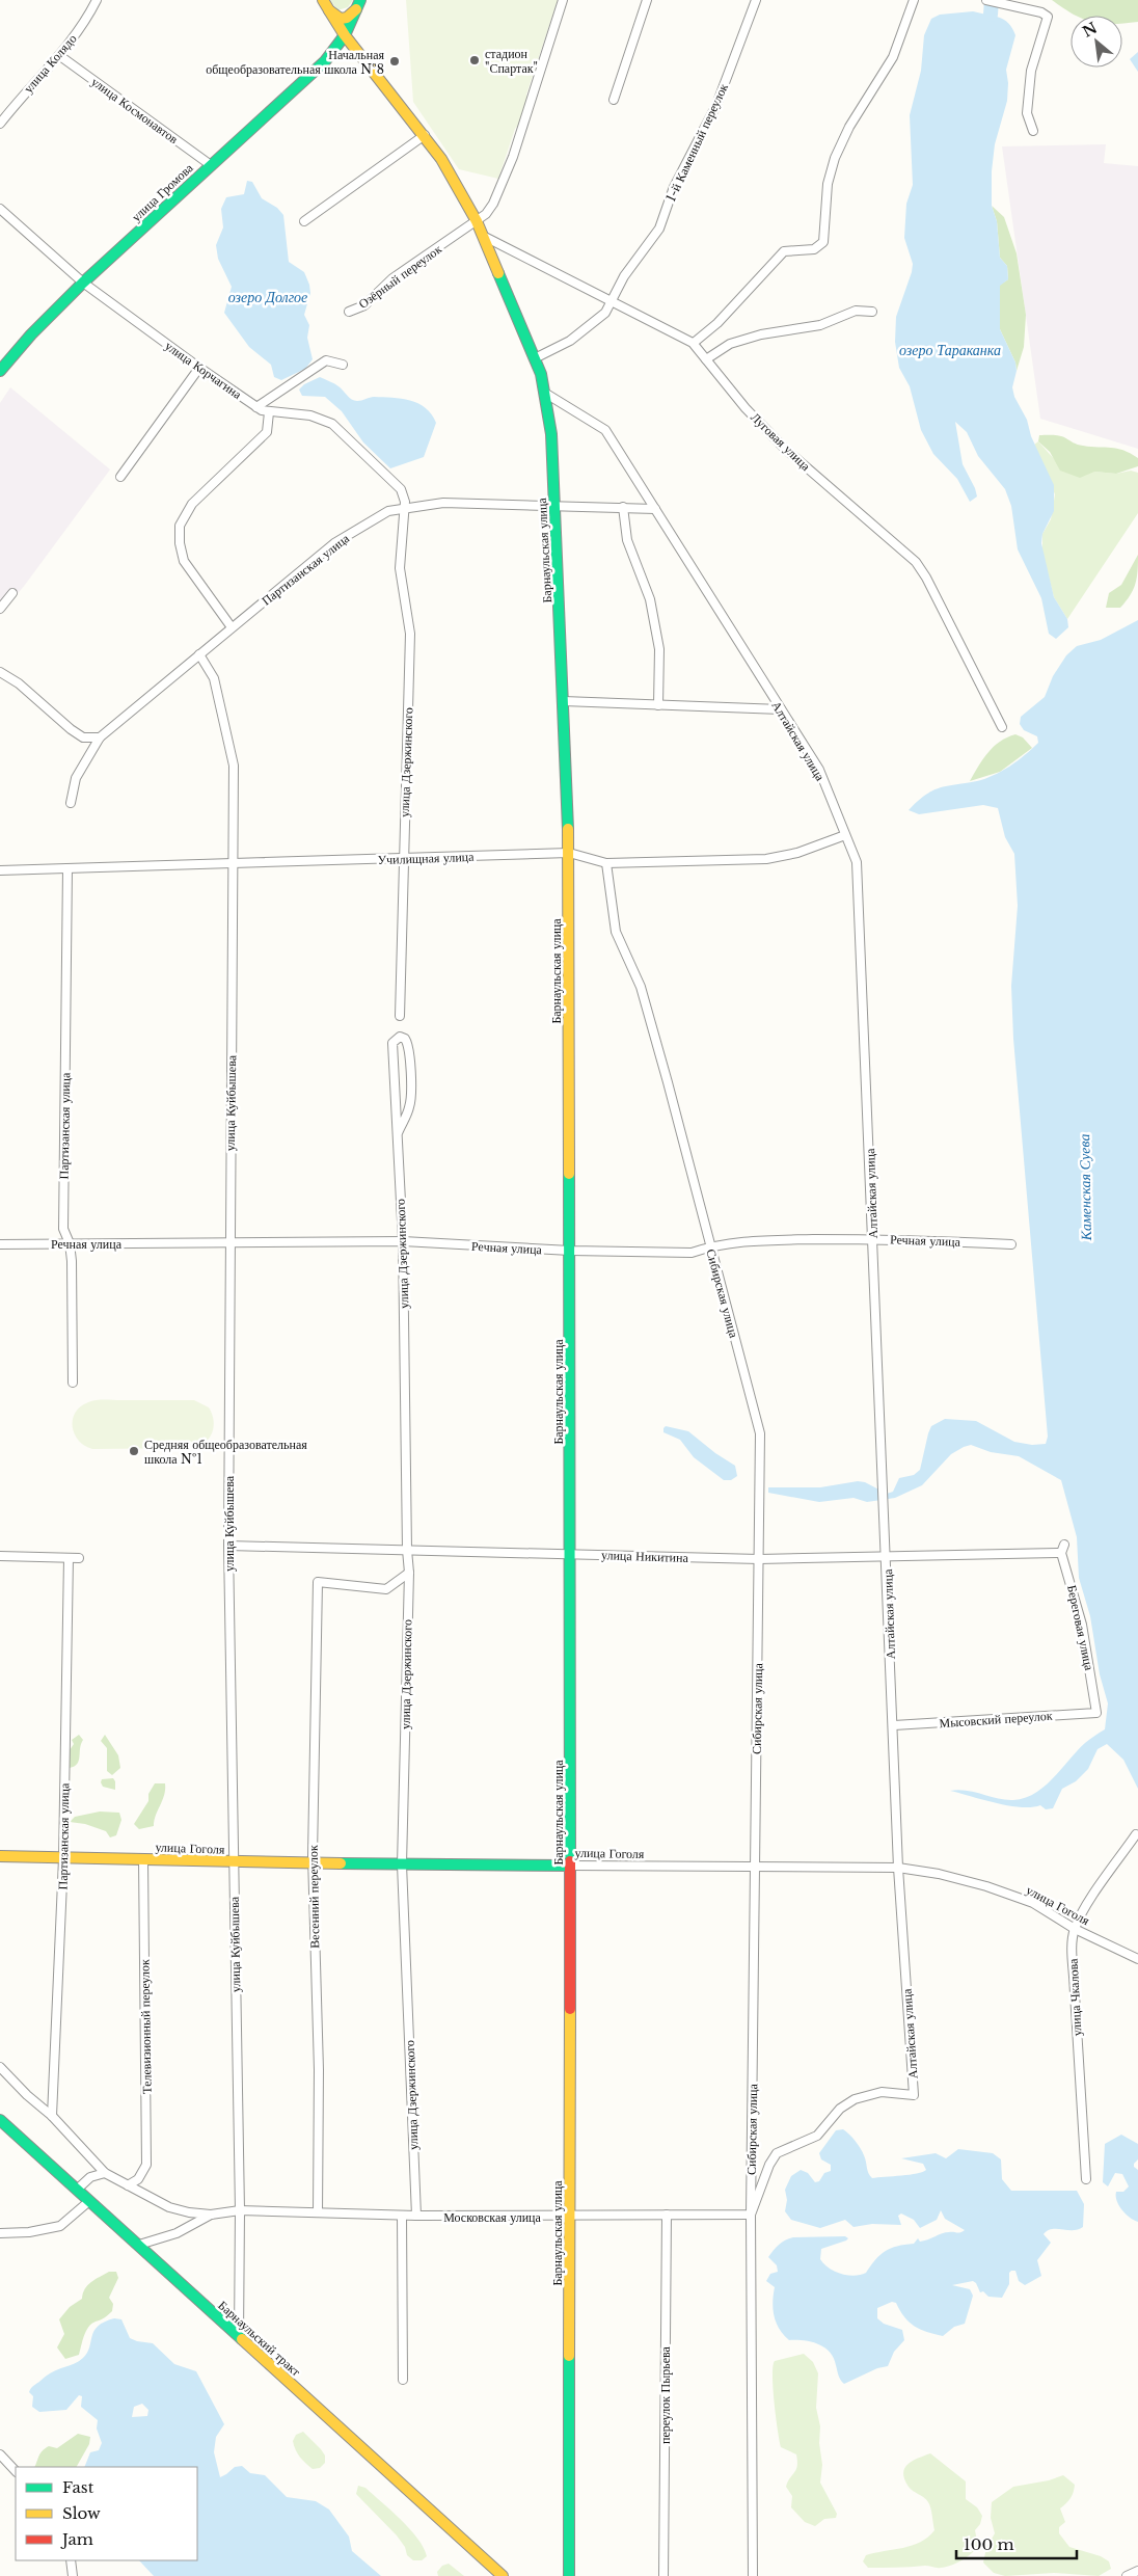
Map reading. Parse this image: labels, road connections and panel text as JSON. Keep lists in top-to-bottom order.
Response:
{
  "streets": {
    "street": [
      "улица Колядо",
      "улица Космонавтов",
      "1-й Каменный переулок",
      "улица Громова",
      "Озёрный переулок",
      "улица Корчагина",
      "Луговая улица",
      "Барнаульская улица",
      "Партизанская улица",
      "Алтайская улица",
      "улица Дзержинского",
      "Училищная улица",
      "улица Куйбышева",
      "Речная улица",
      "Сибирская улица",
      "улица Никитина",
      "Береговая улица",
      "Мысовский переулок",
      "улица Гоголя",
      "Весенний переулок",
      "улица Чкалова",
      "Телевизионный переулок",
      "Московская улица",
      "Барнаульский тракт",
      "переулок Пырьева"
    ]
  },
  "crossings": [
    ["улица Колядо", "улица Космонавтов"],
    ["улица Космонавтов", "улица Громова"],
    ["1-й Каменный переулок", "Луговая улица"],
    ["1-й Каменный переулок", "Барнаульская улица"],
    ["улица Громова", "улица Корчагина"],
    ["улица Громова", "Барнаульская улица"],
    ["Озёрный переулок", "Барнаульская улица"],
    ["улица Корчагина", "Партизанская улица"],
    ["улица Корчагина", "улица Дзержинского"],
    ["Луговая улица", "Барнаульская улица"],
    ["Барнаульская улица", "Партизанская улица"],
    ["Барнаульская улица", "Алтайская улица"],
    ["Барнаульская улица", "Училищная улица"],
    ["Барнаульская улица", "Речная улица"],
    ["Барнаульская улица", "улица Никитина"],
    ["Барнаульская улица", "улица Гоголя"],
    ["Барнаульская улица", "Московская улица"],
    ["Партизанская улица", "Алтайская улица"],
    ["Партизанская улица", "улица Дзержинского"],
    ["Партизанская улица", "Училищная улица"],
    ["Партизанская улица", "улица Куйбышева"],
    ["Партизанская улица", "Речная улица"],
    ["Партизанская улица", "улица Гоголя"],
    ["Алтайская улица", "Училищная улица"],
    ["Алтайская улица", "Речная улица"],
    ["Алтайская улица", "Сибирская улица"],
    ["Алтайская улица", "улица Никитина"],
    ["Алтайская улица", "Мысовский переулок"],
    ["Алтайская улица", "улица Гоголя"],
    ["Алтайская улица", "Московская улица"],
    ["улица Дзержинского", "Училищная улица"],
    ["улица Дзержинского", "Речная улица"],
    ["улица Дзержинского", "улица Никитина"],
    ["улица Дзержинского", "улица Гоголя"],
    ["улица Дзержинского", "Весенний переулок"],
    ["улица Дзержинского", "Московская улица"],
    ["Училищная улица", "улица Куйбышева"],
    ["Училищная улица", "Сибирская улица"],
    ["улица Куйбышева", "Речная улица"],
    ["улица Куйбышева", "улица Никитина"],
    ["улица Куйбышева", "улица Гоголя"],
    ["улица Куйбышева", "Московская улица"],
    ["улица Куйбышева", "Барнаульский тракт"],
    ["Речная улица", "Сибирская улица"],
    ["Сибирская улица", "улица Никитина"],
    ["Сибирская улица", "улица Гоголя"],
    ["Сибирская улица", "Московская улица"],
    ["улица Никитина", "Береговая улица"],
    ["Береговая улица", "Мысовский переулок"],
    ["улица Гоголя", "Весенний переулок"],
    ["улица Гоголя", "улица Чкалова"],
    ["улица Гоголя", "Телевизионный переулок"],
    ["Весенний переулок", "Московская улица"],
    ["Московская улица", "Барнаульский тракт"],
    ["Московская улица", "переулок Пырьева"]
  ],
  "water": ["озеро Долгое", "озеро Тараканка", "Каменская Суева"],
  "places": ["стадион \"Спартак\"", "Начальная общеобразовательная школа №8", "Средняя общеобразовательная школа №1"],
  "legend": ["Fast", "Slow", "Jam"],
  "scale_bar": "100 m",
  "north": "top left"
}
